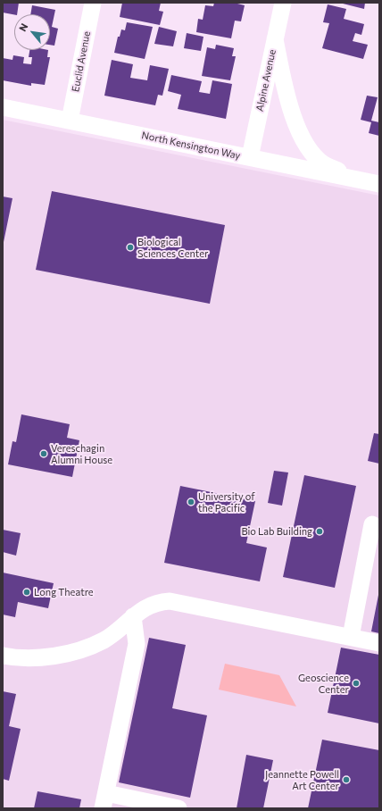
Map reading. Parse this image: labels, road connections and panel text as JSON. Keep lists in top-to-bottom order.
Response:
{
  "streets": {
    "street": ["Euclid Avenue", "Alpine Avenue", "North Kensington Way"]
  },
  "crossings": [
    ["Euclid Avenue", "North Kensington Way"],
    ["Alpine Avenue", "North Kensington Way"]
  ],
  "places": [
    "Biological Sciences Center",
    "Vereschagin Alumni House",
    "University of the Pacific",
    "Bio Lab Building",
    "Long Theatre",
    "Geoscience Center",
    "Jeannette Powell Art Center"
  ],
  "north": "top left"
}
